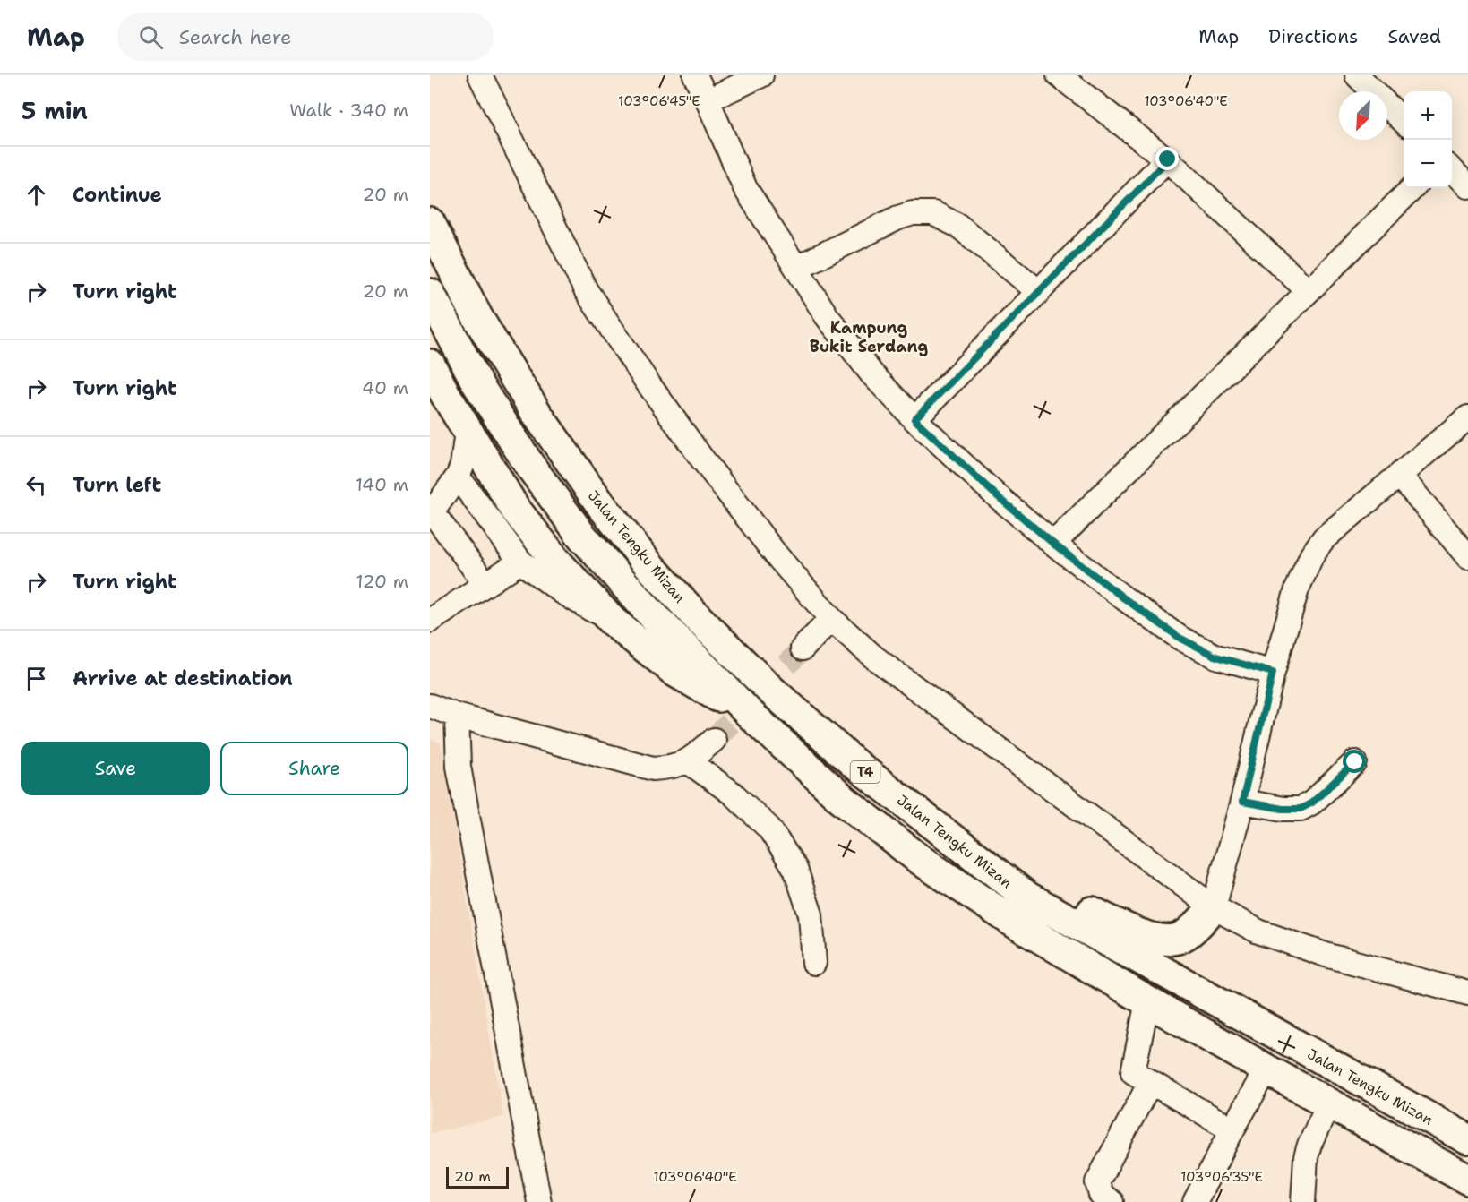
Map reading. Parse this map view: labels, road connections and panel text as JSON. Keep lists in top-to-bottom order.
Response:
{
  "streets": {
    "highway": ["Jalan Tengku Mizan", "T4"]
  },
  "districts": ["Kampung Bukit Serdang"],
  "scale_bar": "20 m",
  "north": "bottom left",
  "page": {
    "header": "Map",
    "search": "Search here",
    "nav": ["Map", "Directions", "Saved"],
    "heading": ["5 min", "Walk · 340 m"],
    "map_buttons": ["+", "−"],
    "list": [
      ["Continue", "20 m"],
      ["Turn right", "20 m"],
      ["Turn right", "40 m"],
      ["Turn left", "140 m"],
      ["Turn right", "120 m"],
      "Arrive at destination"
    ],
    "buttons": ["Save", "Share"],
    "scale": "20 m"
  },
  "coordinates": ["103°06'45\"E", "103°06'40\"E", "103°06'35\"E"]
}
